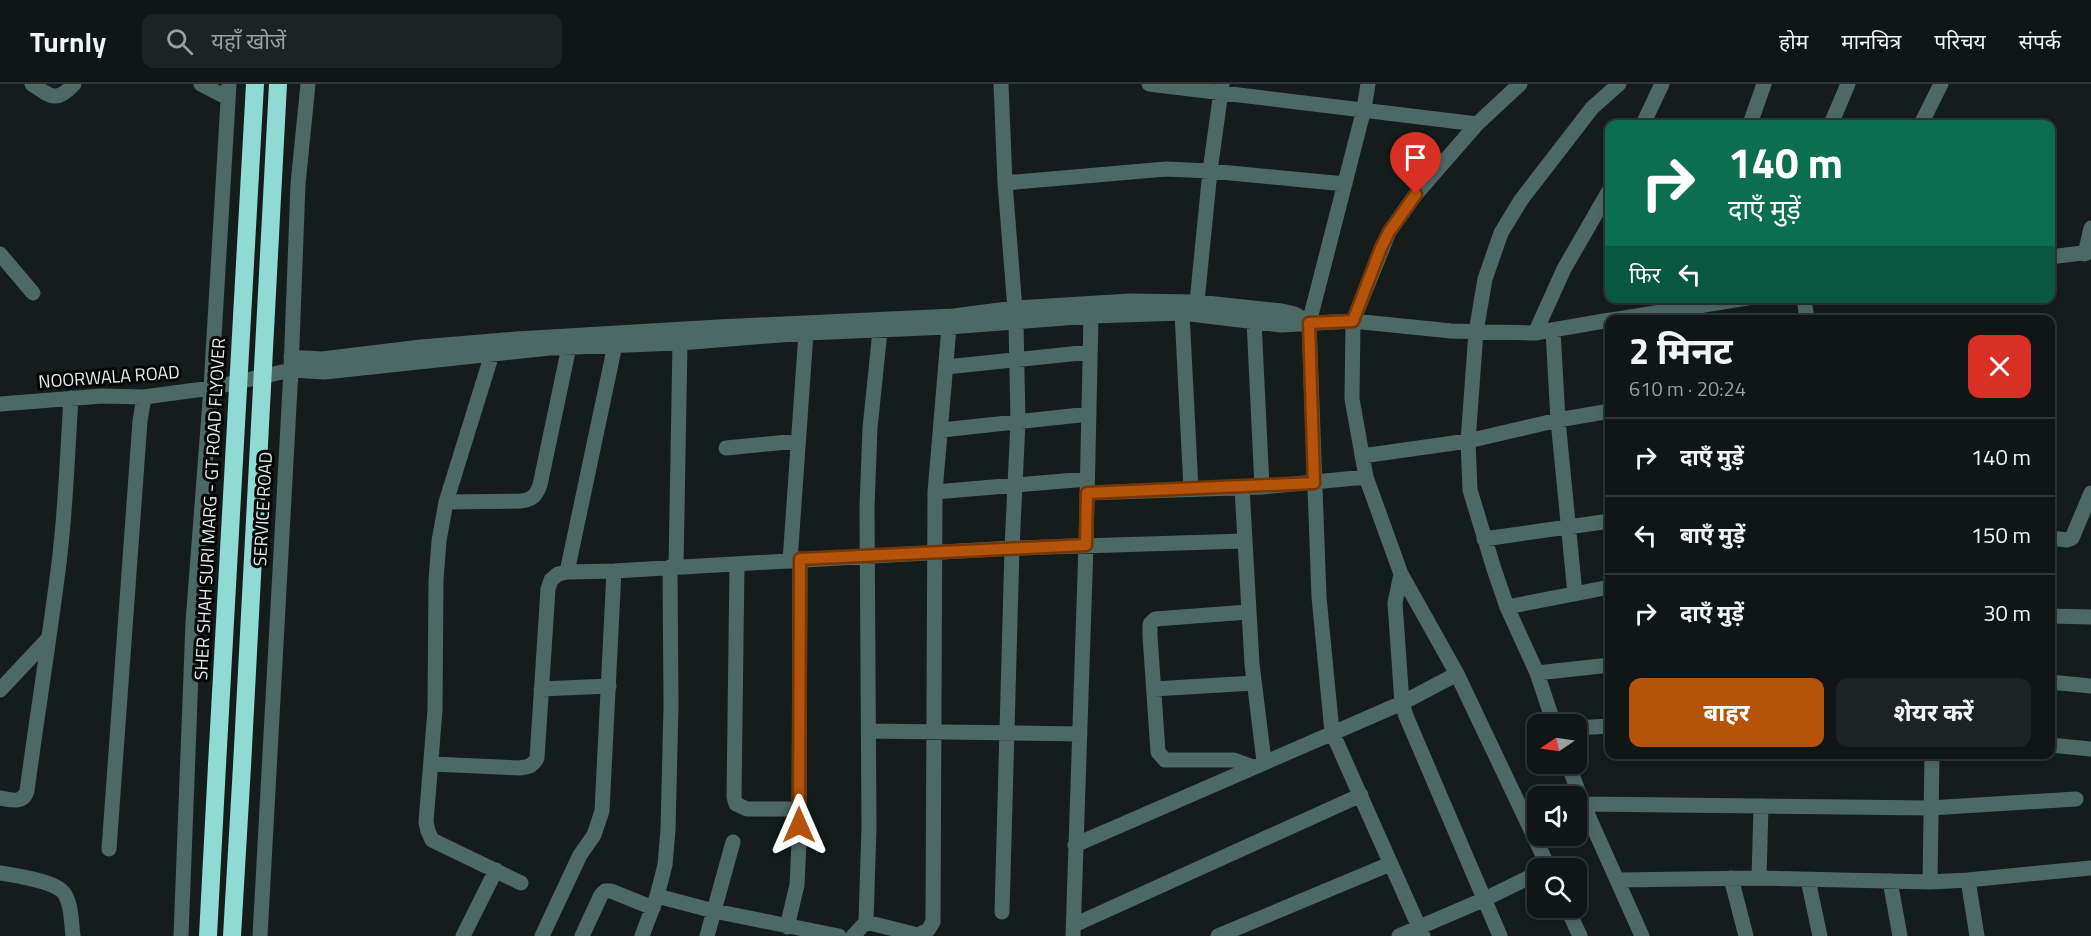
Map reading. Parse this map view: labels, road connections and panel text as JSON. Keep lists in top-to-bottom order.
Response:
{
  "streets": {
    "highway": ["SHER SHAH SURI MARG - GT ROAD FLYOVER"],
    "street": ["NOORWALA ROAD", "SERVICE ROAD"]
  },
  "crossings": [
    ["NOORWALA ROAD", "SERVICE ROAD"]
  ],
  "north": "left",
  "page": {
    "header": "Turnly",
    "search": "यहाँ खोजें",
    "nav": [
      "होम",
      "मानचित्र",
      "परिचय",
      "संपर्क"
    ],
    "turn": ["140 m", "दाएँ मुड़ें"],
    "then": "फिर",
    "heading": ["2 मिनट", "610 m · 20:24"],
    "list": [
      {
        "name": "दाएँ मुड़ें",
        "value": "140 m"
      },
      {
        "name": "बाएँ मुड़ें",
        "value": "150 m"
      },
      {
        "name": "दाएँ मुड़ें",
        "value": "30 m"
      }
    ],
    "buttons": ["बाहर", "शेयर करें"]
  }
}
